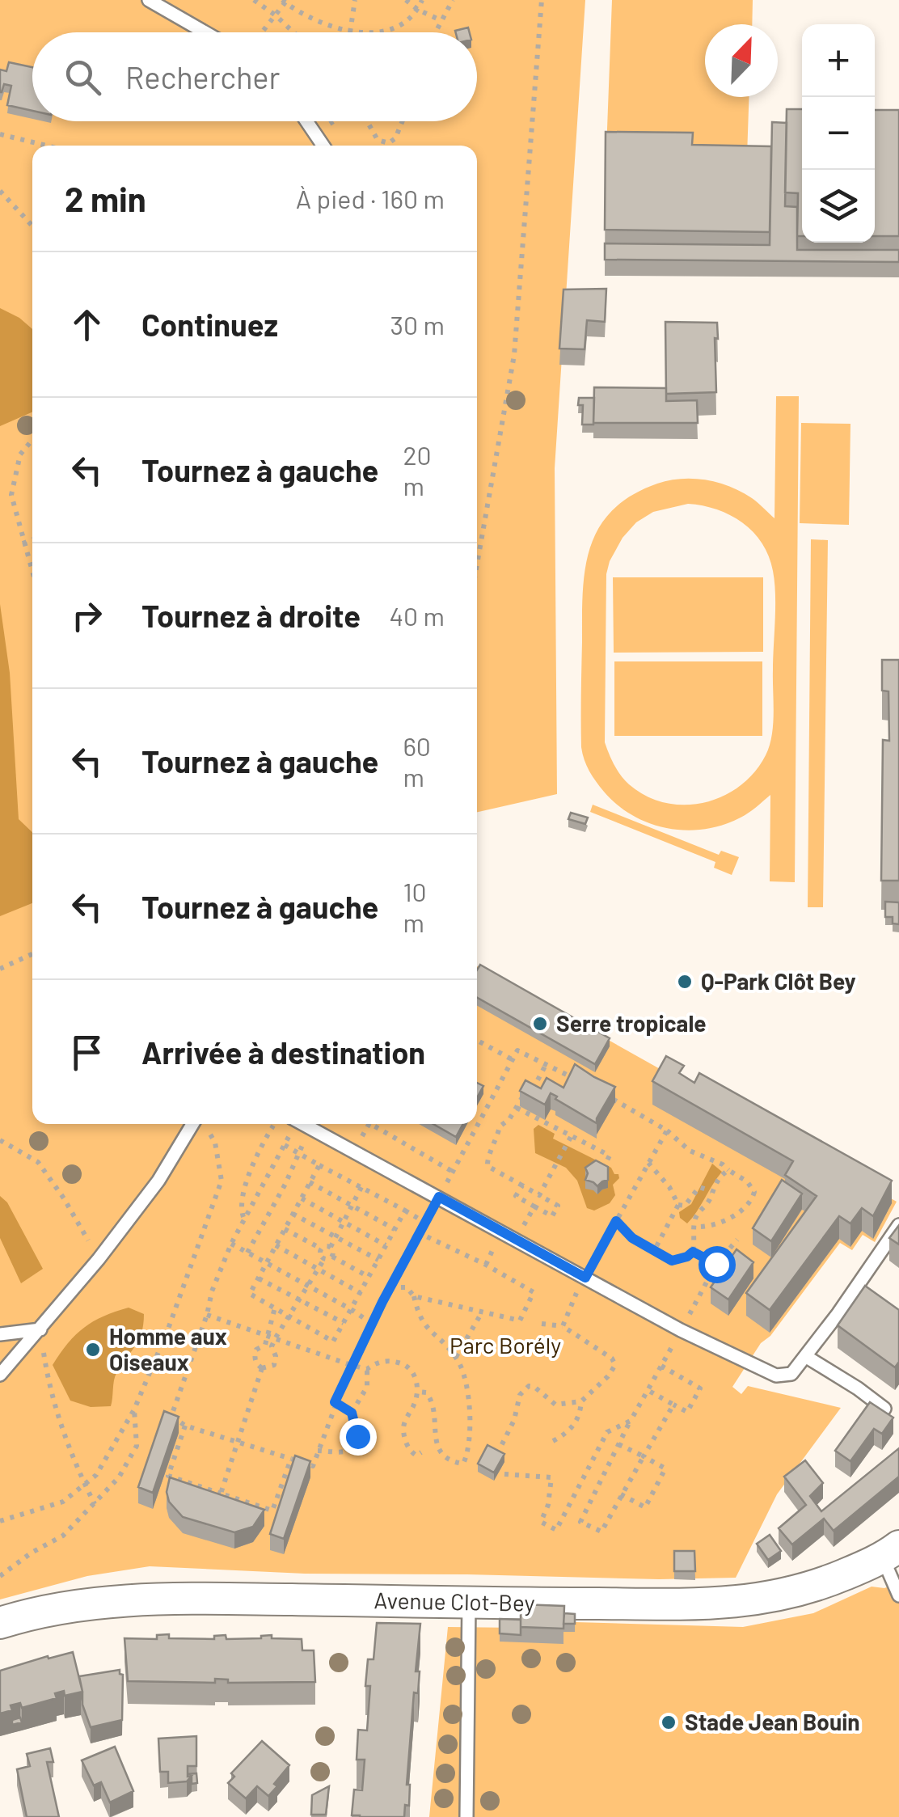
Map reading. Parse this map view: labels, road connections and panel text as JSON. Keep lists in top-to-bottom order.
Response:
{
  "streets": {
    "street": ["Avenue Clot-Bey"]
  },
  "parks": ["Parc Borély"],
  "places": [
    "Q-Park Clôt Bey",
    "Serre tropicale",
    "Homme aux Oiseaux",
    "Stade Jean Bouin"
  ],
  "north": "top right",
  "page": {
    "map_buttons": ["+", "−"],
    "search": "Rechercher",
    "heading": ["2 min", "À pied · 160 m"],
    "list": [
      ["Continuez", "30 m"],
      ["Tournez à gauche", "20 m"],
      ["Tournez à droite", "40 m"],
      ["Tournez à gauche", "60 m"],
      ["Tournez à gauche", "10 m"],
      "Arrivée à destination"
    ]
  }
}
